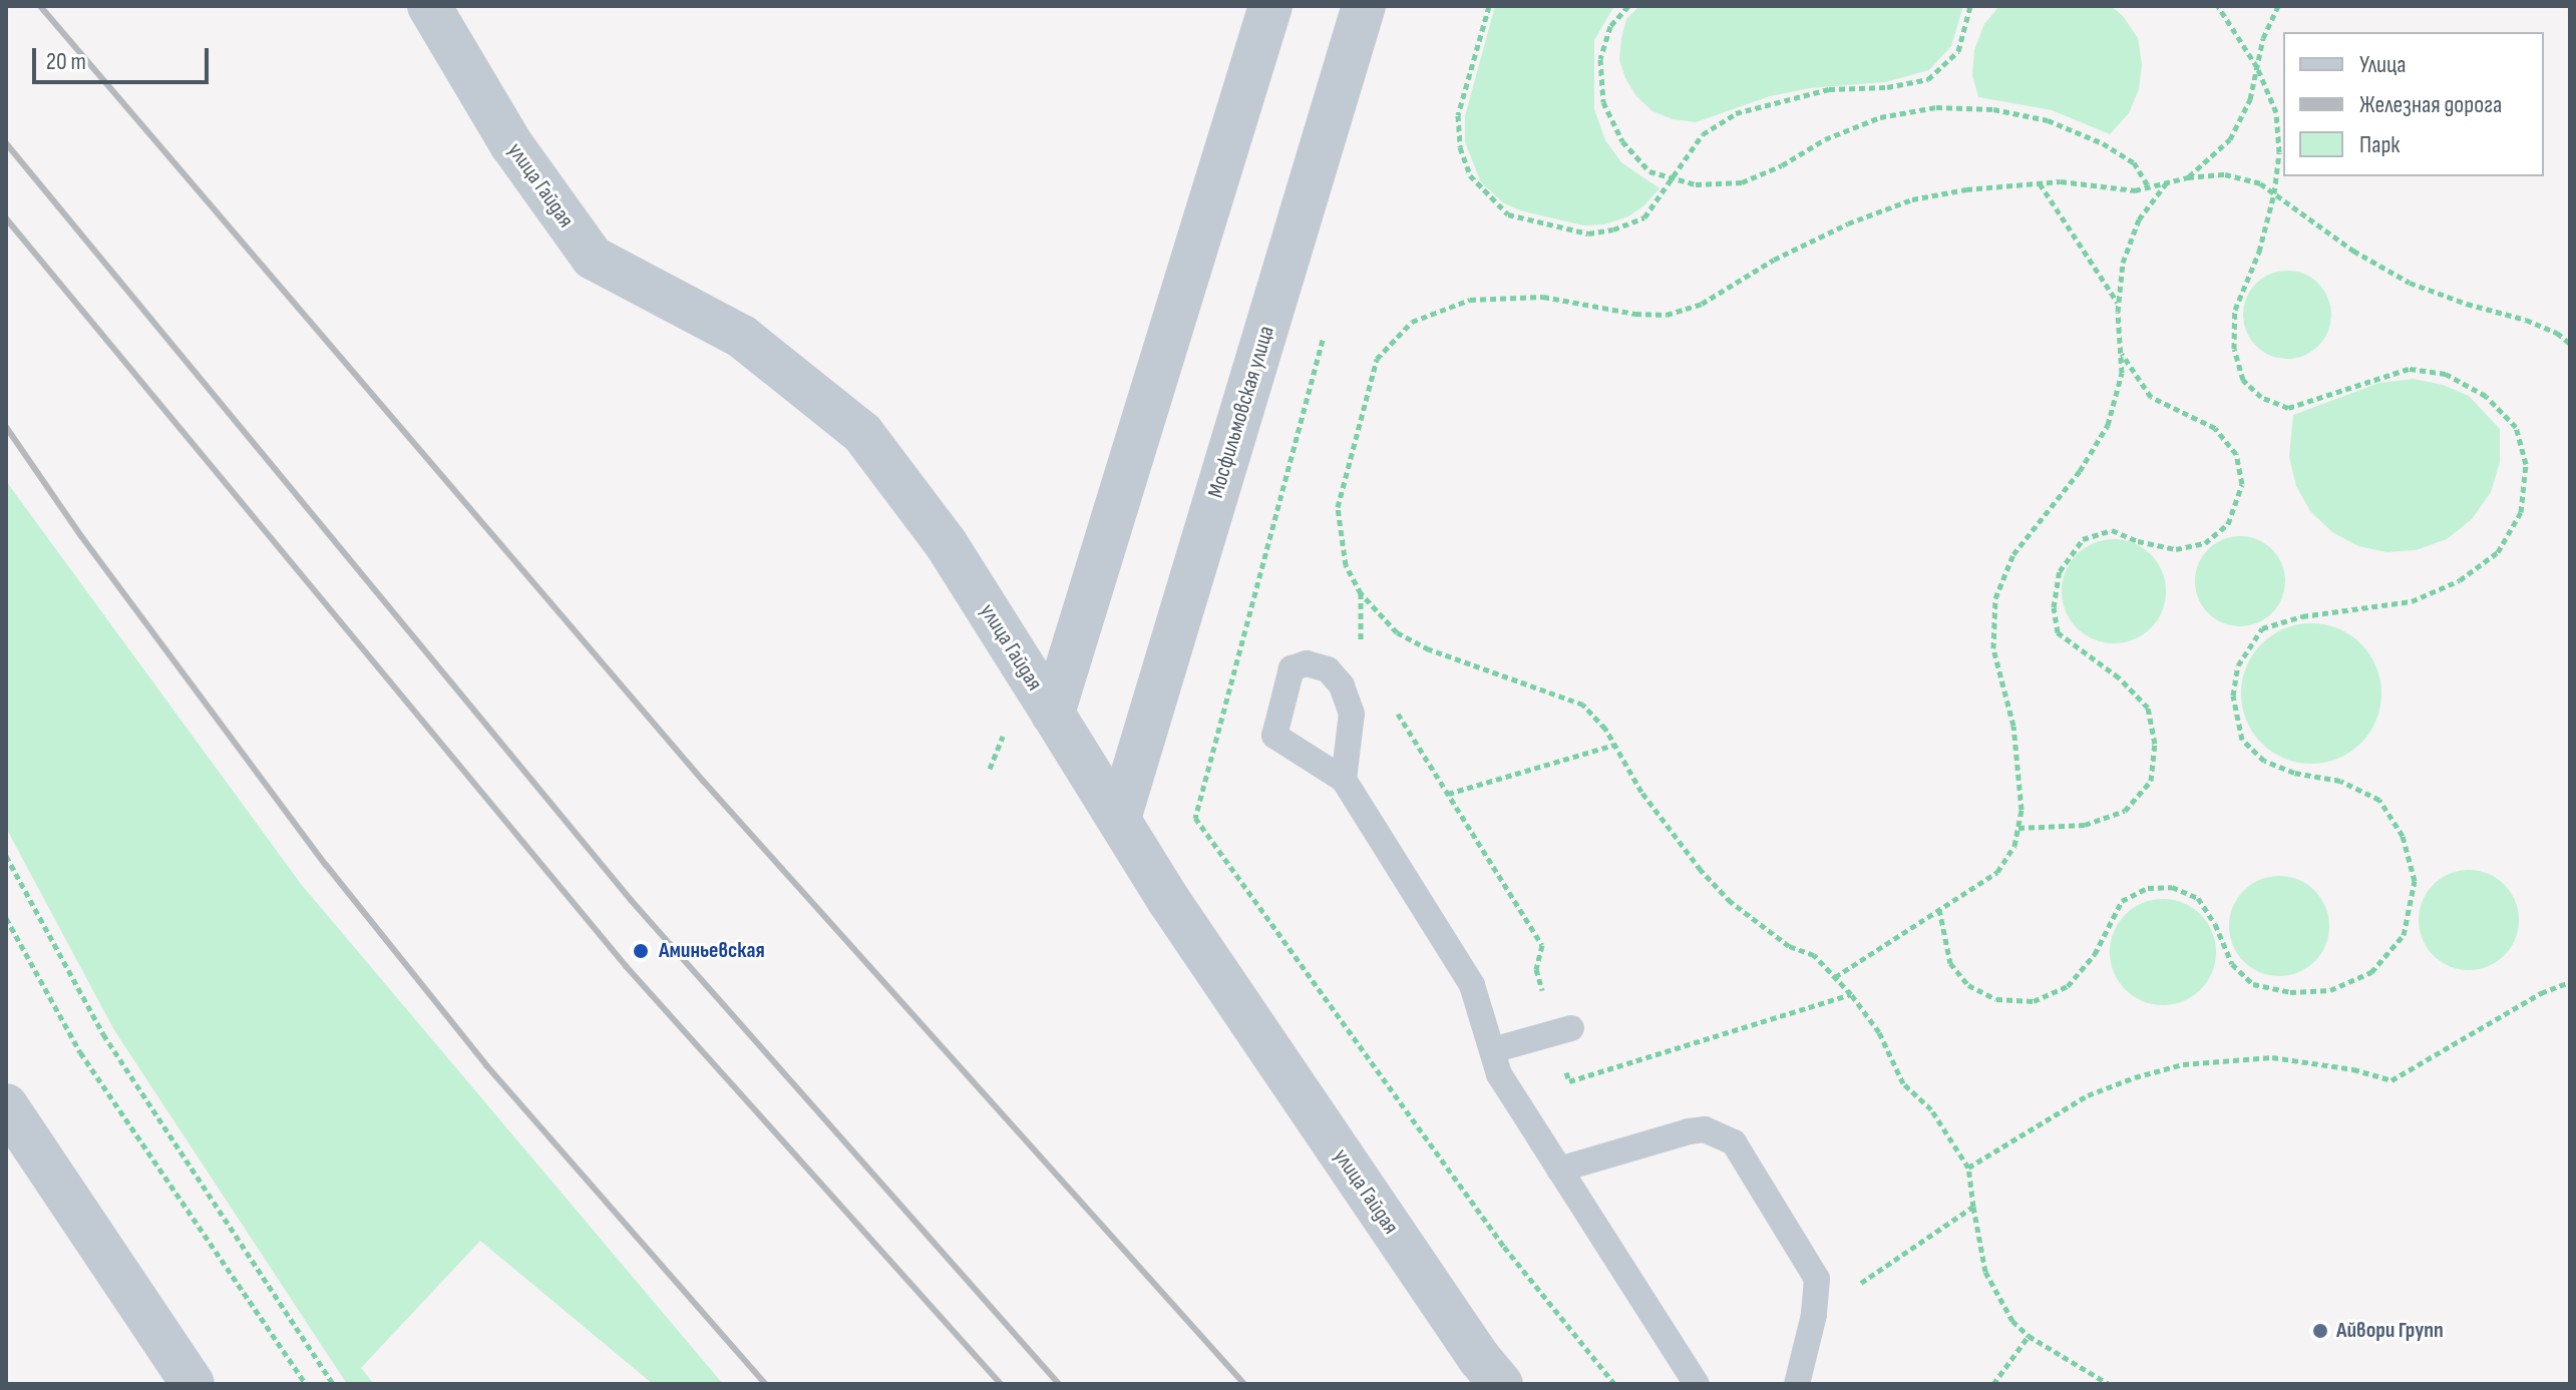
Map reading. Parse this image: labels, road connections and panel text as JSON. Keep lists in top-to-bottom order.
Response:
{
  "streets": {
    "street": ["улица Гайдая", "Мосфильмовская улица"]
  },
  "crossings": [
    ["улица Гайдая", "Мосфильмовская улица"]
  ],
  "places": ["Аминьевская", "Айвори Групп"],
  "legend": ["Улица", "Железная дорога", "Парк"],
  "scale_bar": "20 m"
}
